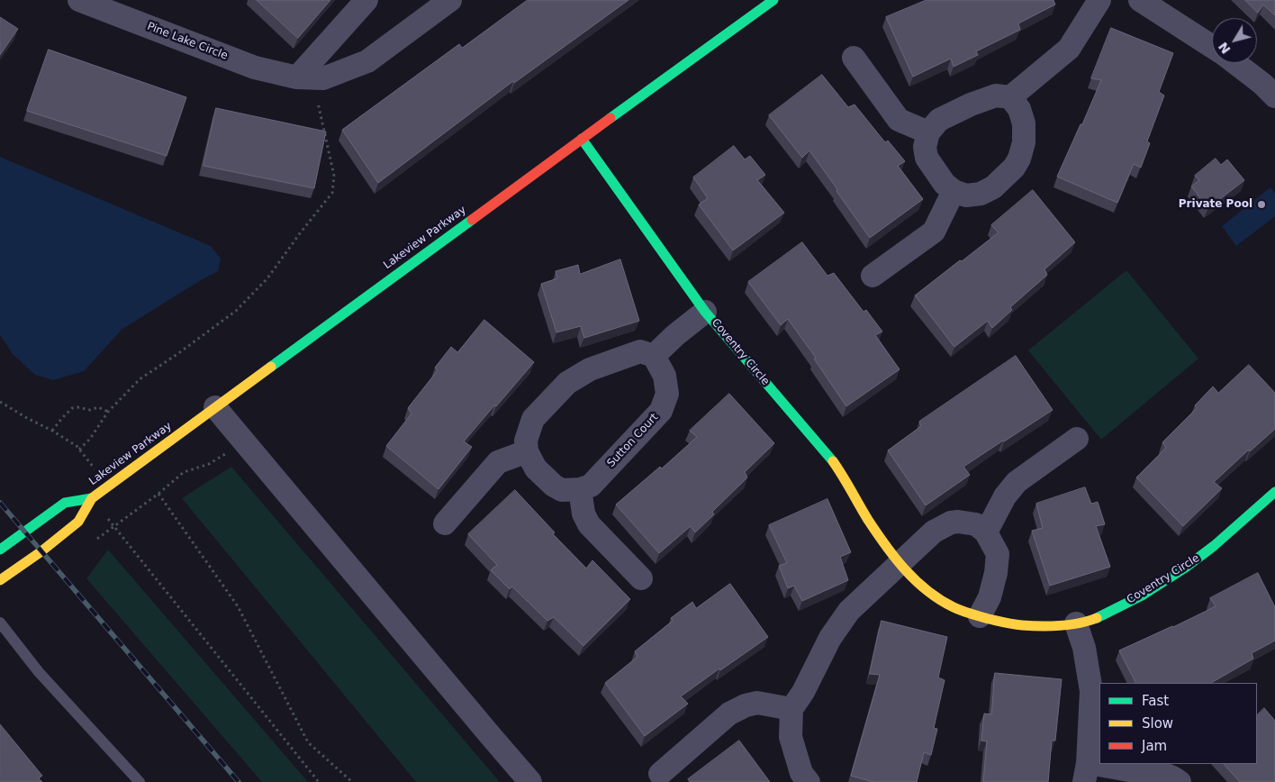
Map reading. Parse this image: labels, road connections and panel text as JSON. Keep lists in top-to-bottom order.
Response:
{
  "streets": {
    "street": [
      "Pine Lake Circle",
      "Lakeview Parkway",
      "Coventry Circle",
      "Sutton Court"
    ]
  },
  "crossings": [
    ["Lakeview Parkway", "Coventry Circle"]
  ],
  "places": ["Private Pool"],
  "legend": ["Fast", "Slow", "Jam"],
  "north": "bottom left"
}
